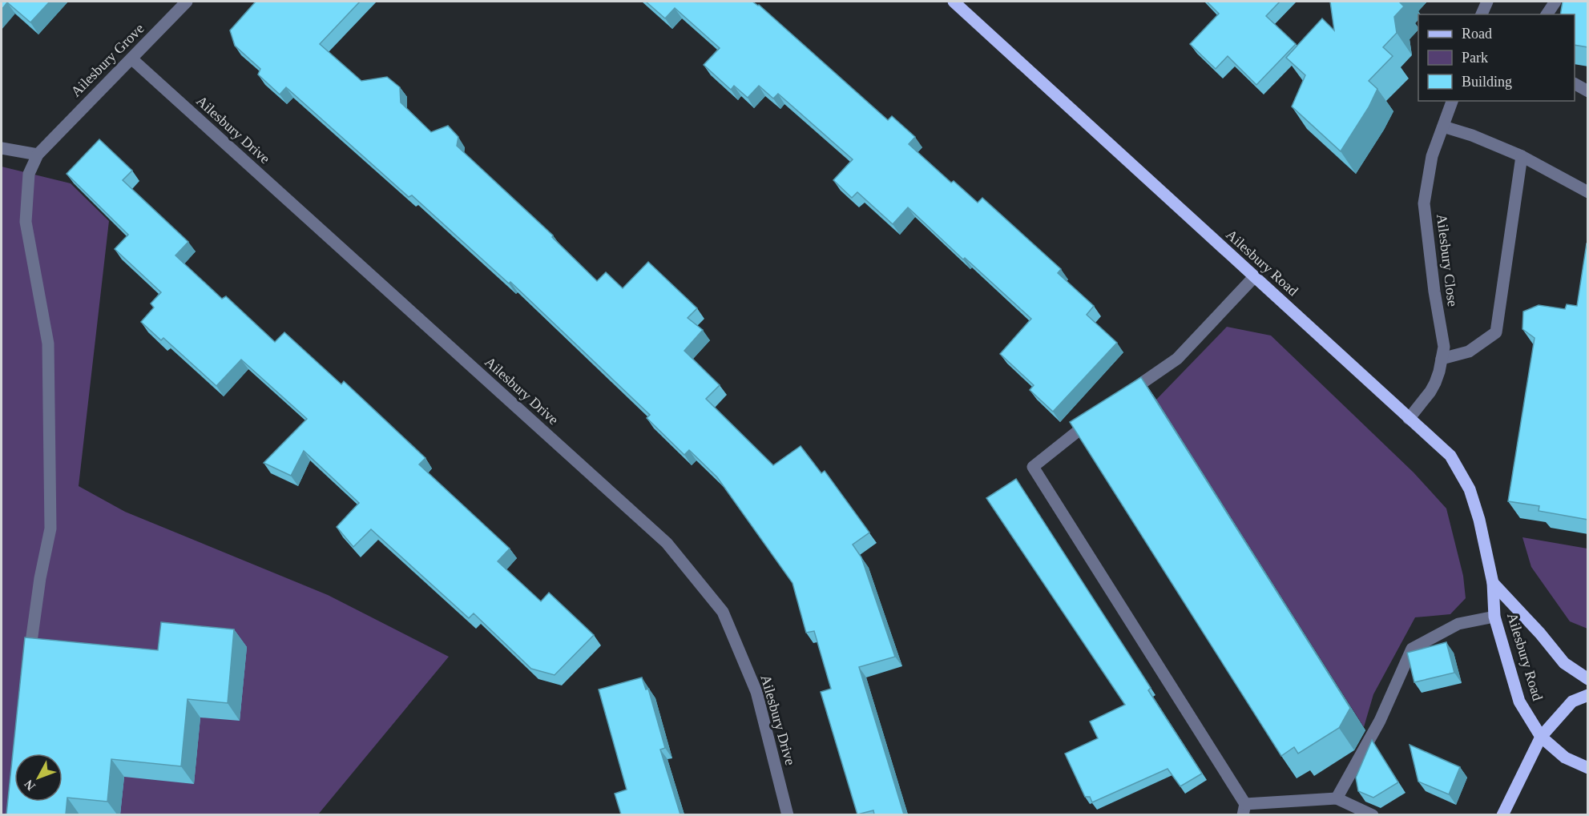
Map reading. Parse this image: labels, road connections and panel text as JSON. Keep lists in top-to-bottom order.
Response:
{
  "streets": {
    "main road": ["Ailesbury Road"],
    "street": ["Ailesbury Grove", "Ailesbury Drive", "Ailesbury Close"]
  },
  "crossings": [
    ["Ailesbury Grove", "Ailesbury Drive"],
    ["Ailesbury Close", "Ailesbury Road"]
  ],
  "legend": ["Road", "Park", "Building"],
  "north": "bottom left"
}
